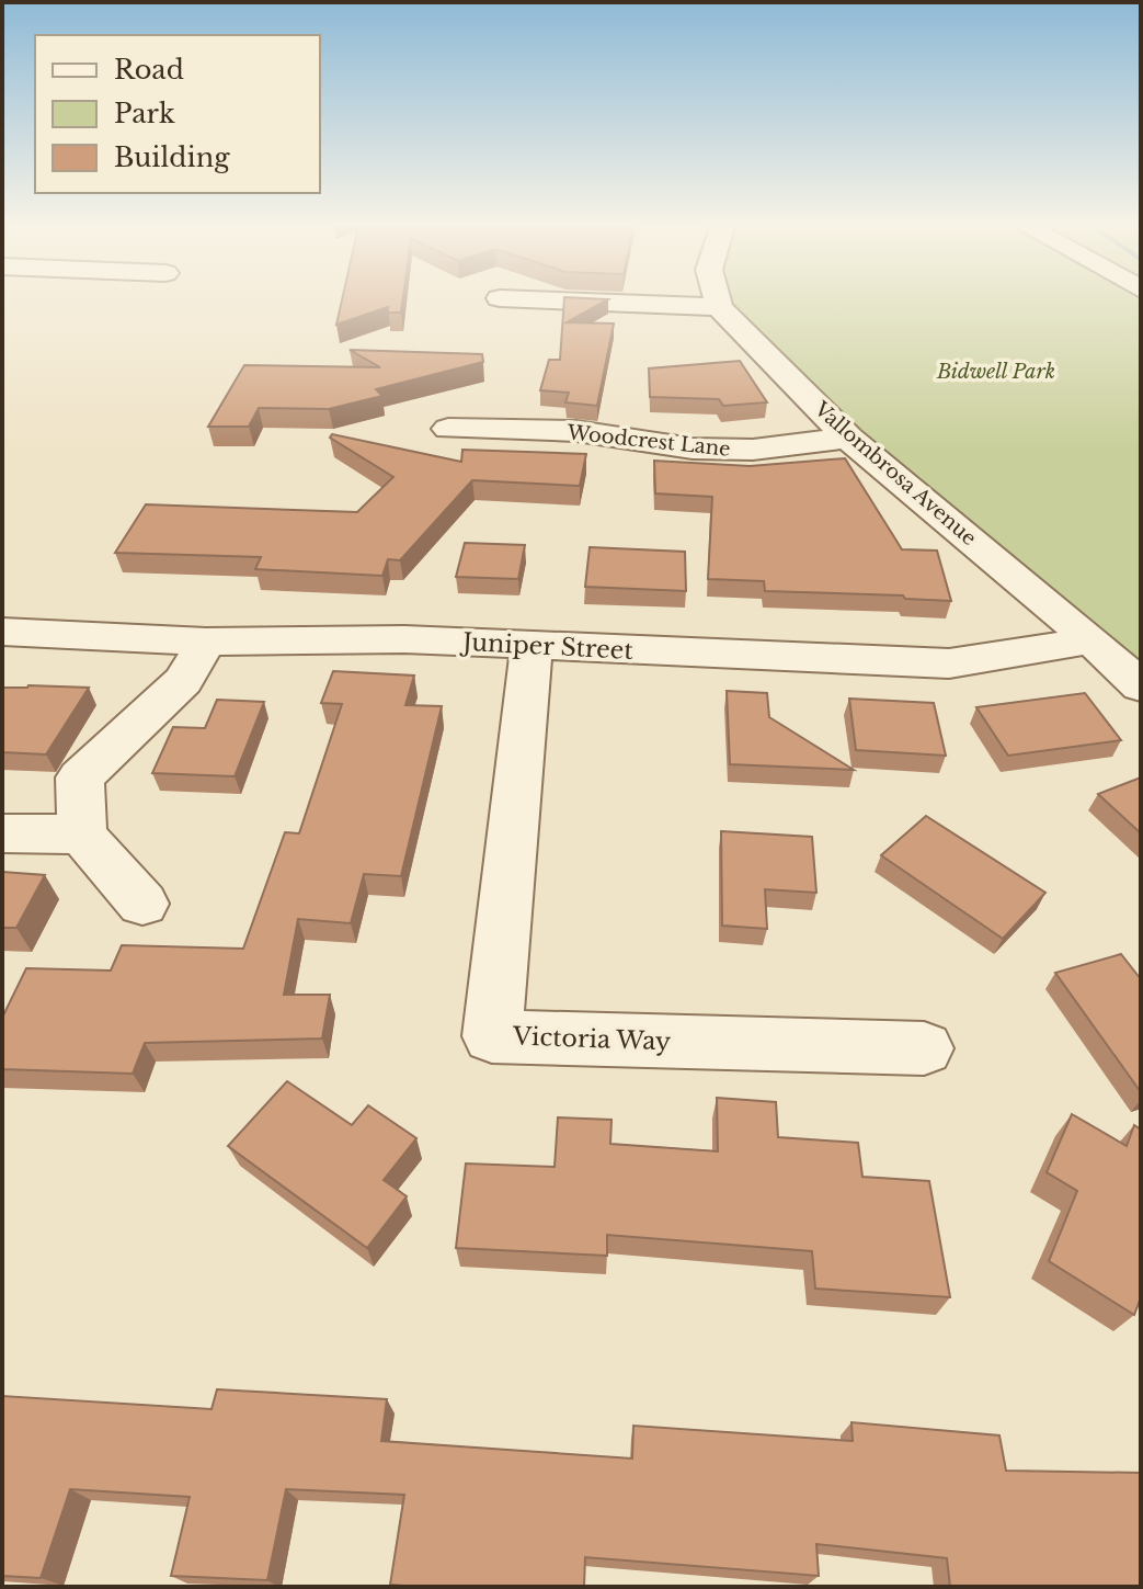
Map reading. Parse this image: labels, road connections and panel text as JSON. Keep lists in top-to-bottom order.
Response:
{
  "streets": {
    "street": [
      "Woodcrest Lane",
      "Vallombrosa Avenue",
      "Juniper Street",
      "Victoria Way"
    ]
  },
  "crossings": [
    ["Woodcrest Lane", "Vallombrosa Avenue"],
    ["Vallombrosa Avenue", "Juniper Street"],
    ["Juniper Street", "Victoria Way"]
  ],
  "parks": ["Bidwell Park"],
  "legend": ["Road", "Park", "Building"]
}
